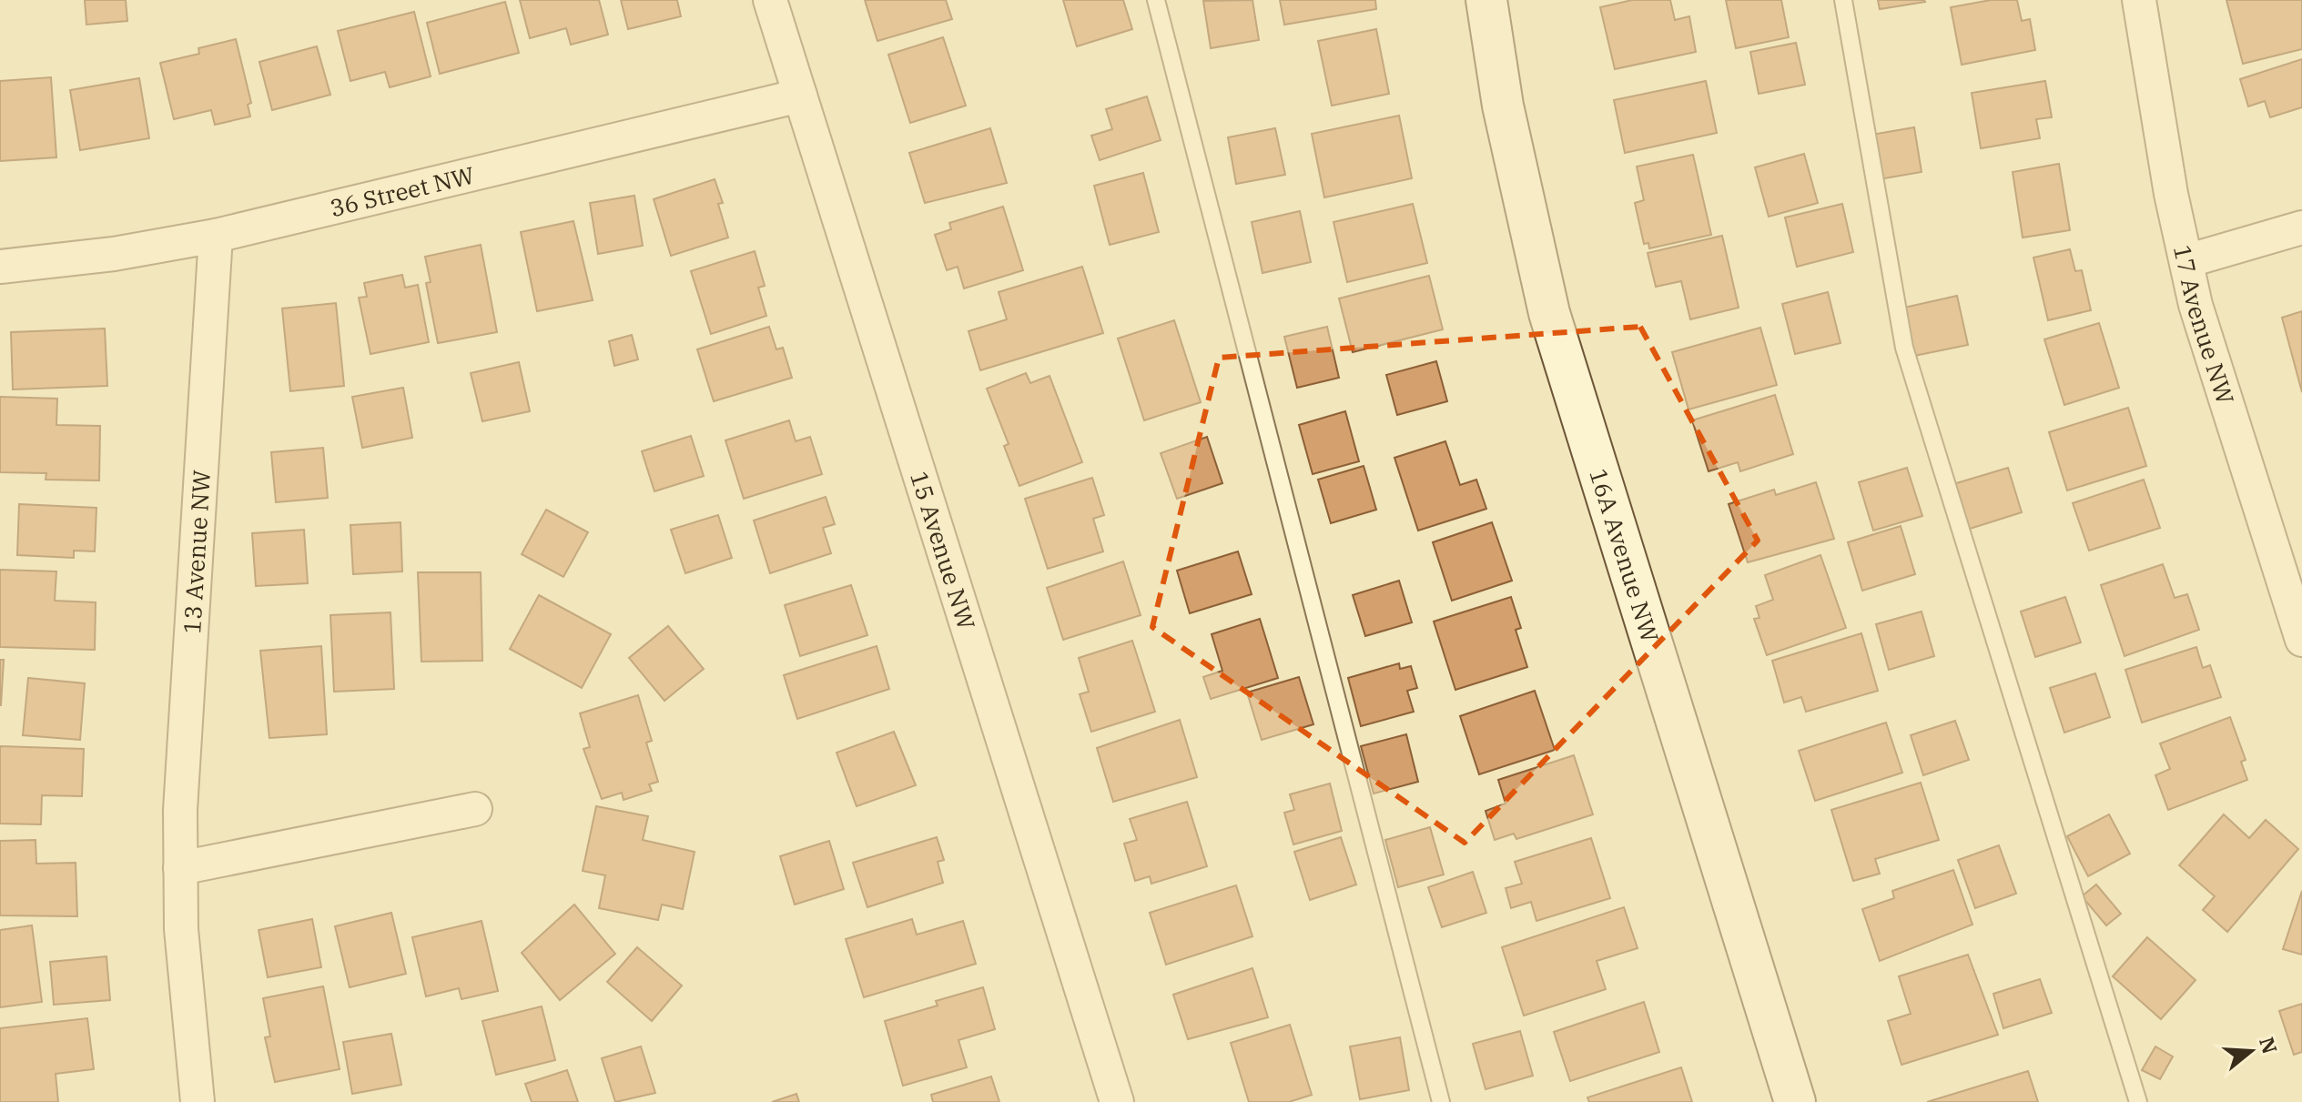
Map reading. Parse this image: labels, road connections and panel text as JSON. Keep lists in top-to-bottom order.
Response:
{
  "streets": {
    "street": [
      "36 Street NW",
      "17 Avenue NW",
      "15 Avenue NW",
      "13 Avenue NW",
      "16A Avenue NW"
    ]
  },
  "crossings": [
    ["36 Street NW", "15 Avenue NW"],
    ["36 Street NW", "13 Avenue NW"]
  ],
  "north": "right"
}
